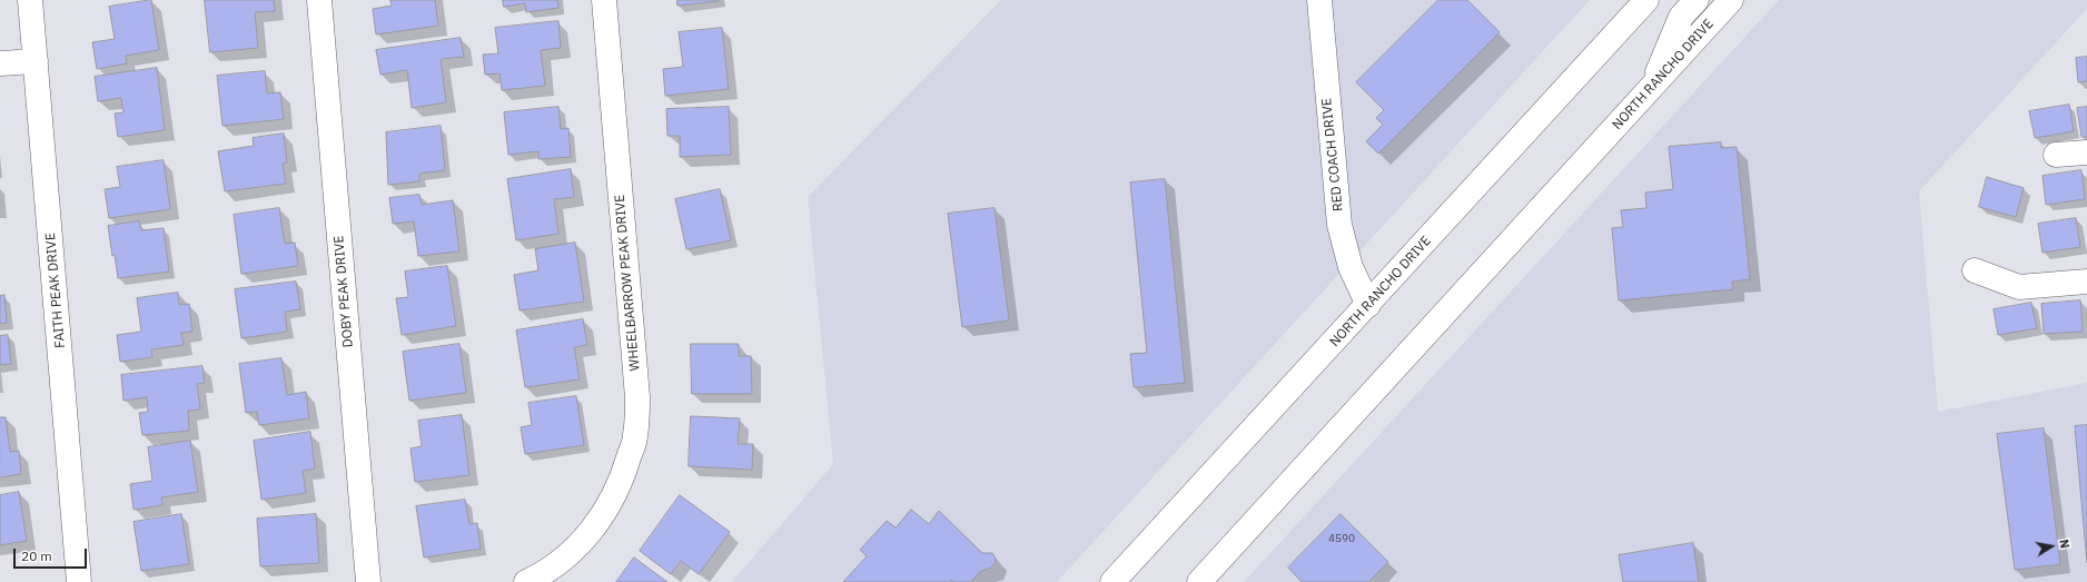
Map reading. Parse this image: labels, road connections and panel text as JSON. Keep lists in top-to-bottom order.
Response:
{
  "streets": {
    "street": [
      "NORTH RANCHO DRIVE",
      "RED COACH DRIVE",
      "WHEELBARROW PEAK DRIVE",
      "FAITH PEAK DRIVE",
      "DOBY PEAK DRIVE"
    ]
  },
  "crossings": [
    ["NORTH RANCHO DRIVE", "RED COACH DRIVE"]
  ],
  "house_numbers": ["4590"],
  "scale_bar": "20 m",
  "north": "right"
}
